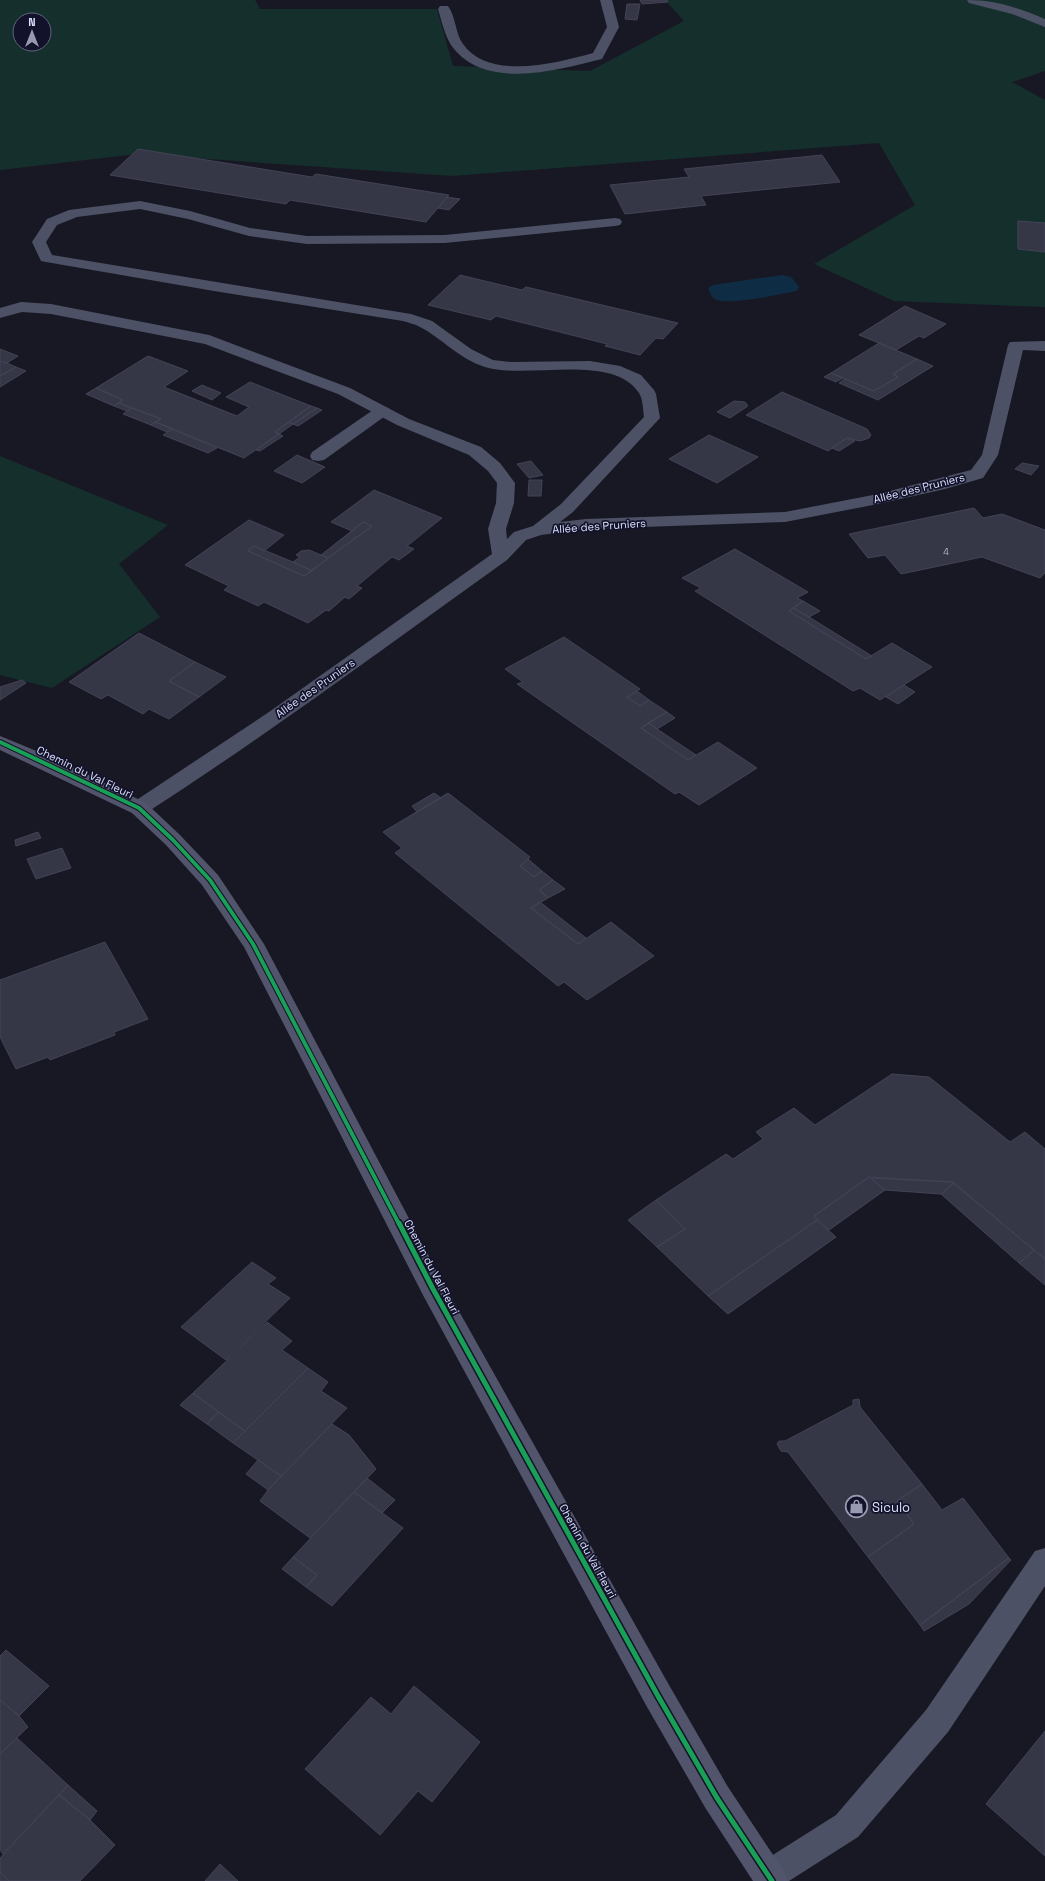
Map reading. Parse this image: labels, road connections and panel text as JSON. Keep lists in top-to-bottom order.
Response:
{
  "streets": {
    "street": ["Allée des Pruniers", "Chemin du Val Fleuri"]
  },
  "crossings": [
    ["Allée des Pruniers", "Chemin du Val Fleuri"]
  ],
  "places": {
    "shop": ["Siculo"]
  },
  "house_numbers": ["4"],
  "north": "top"
}
